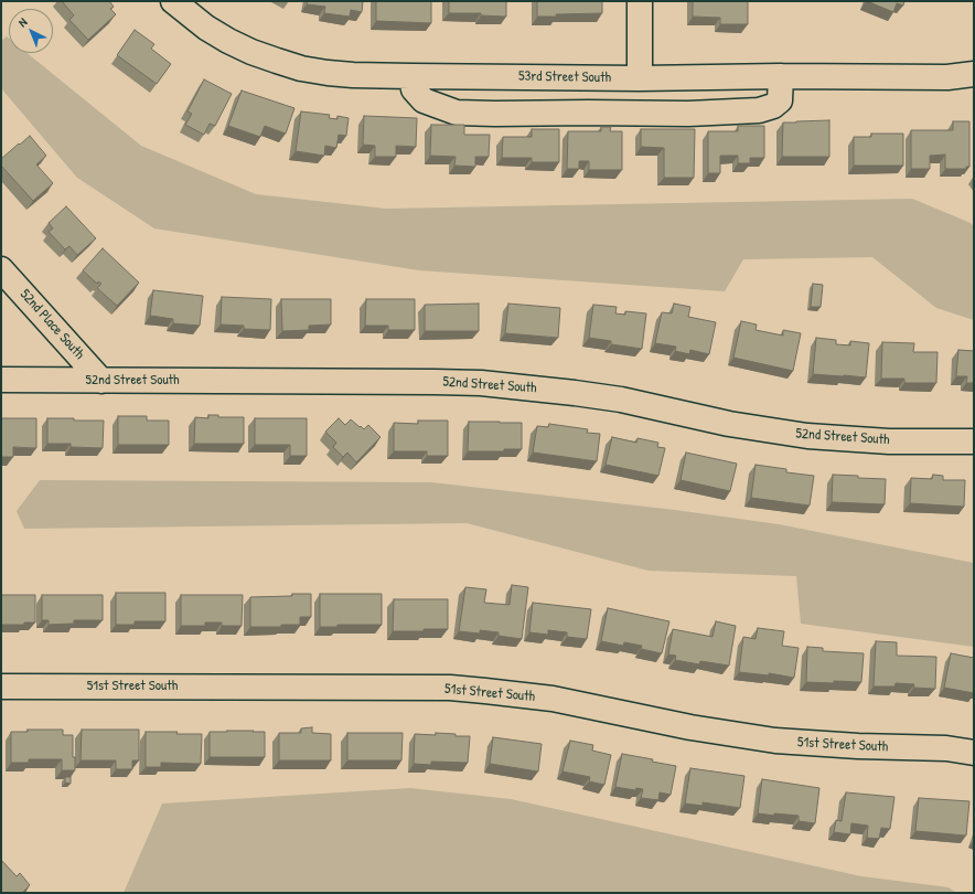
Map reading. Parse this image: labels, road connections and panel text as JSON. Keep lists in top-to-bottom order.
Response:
{
  "streets": {
    "street": [
      "53rd Street South",
      "52nd Place South",
      "52nd Street South",
      "51st Street South"
    ]
  },
  "crossings": [
    ["52nd Place South", "52nd Street South"]
  ],
  "north": "top left"
}
